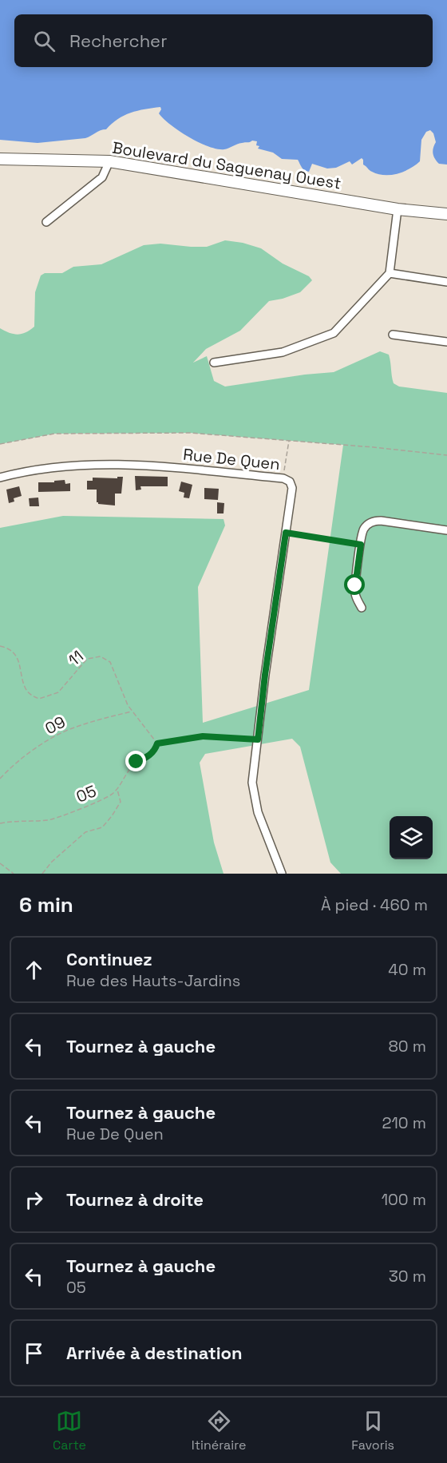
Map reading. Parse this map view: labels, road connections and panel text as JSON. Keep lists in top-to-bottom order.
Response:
{
  "streets": {
    "main road": ["Boulevard du Saguenay Ouest"],
    "street": ["Rue De Quen"],
    "path": ["11", "09", "05"]
  },
  "crossings": [
    ["11", "09"],
    ["11", "05"]
  ],
  "page": {
    "search": "Rechercher",
    "heading": ["6 min", "À pied · 460 m"],
    "list": [
      ["Continuez", "Rue des Hauts-Jardins", "40 m"],
      ["Tournez à gauche", "80 m"],
      ["Tournez à gauche", "Rue De Quen", "210 m"],
      ["Tournez à droite", "100 m"],
      ["Tournez à gauche", "05", "30 m"],
      "Arrivée à destination"
    ],
    "nav": ["Carte", "Itinéraire", "Favoris"]
  }
}
